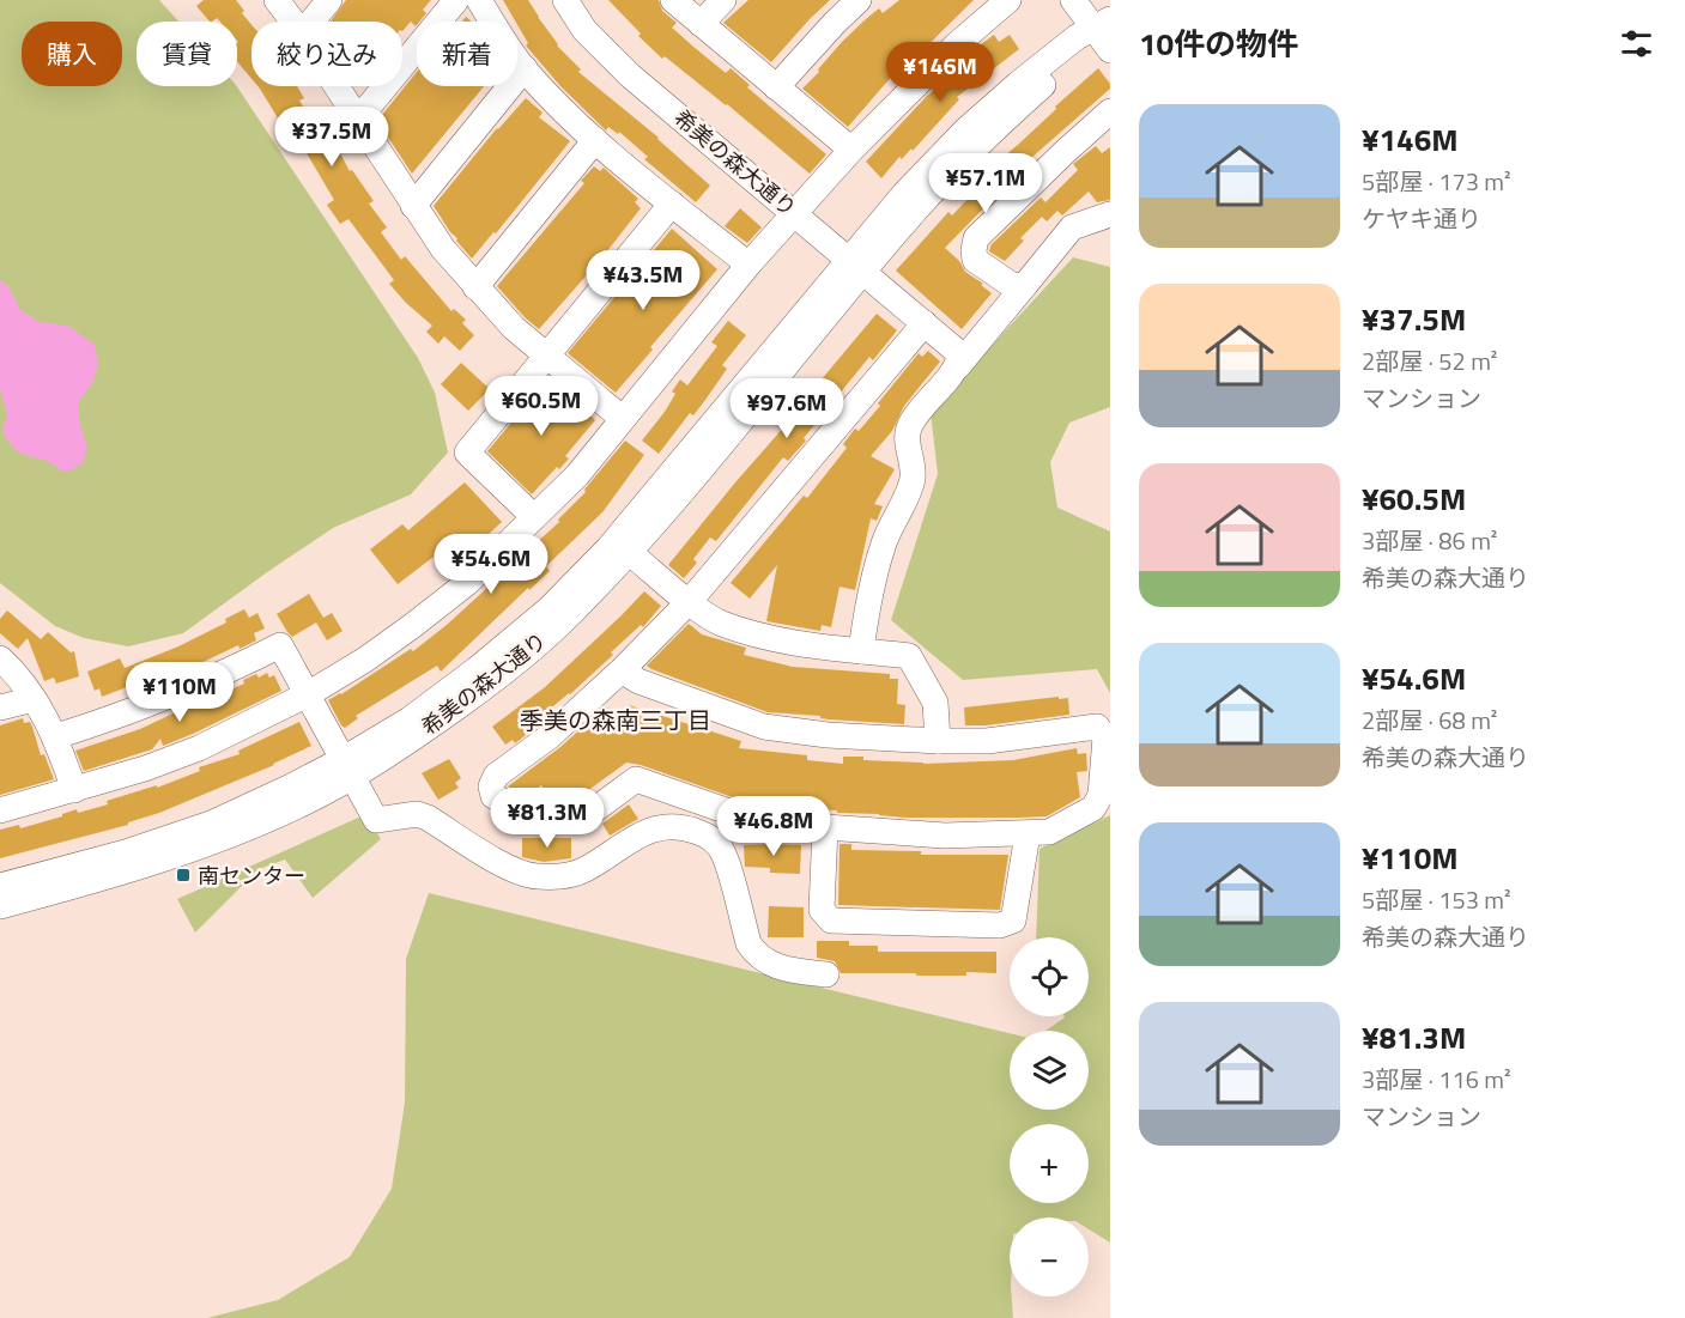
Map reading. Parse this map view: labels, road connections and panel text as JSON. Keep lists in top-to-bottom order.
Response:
{
  "streets": {
    "street": ["希美の森大通り"]
  },
  "districts": ["季美の森南三丁目"],
  "places": {
    "transit": ["南センター"]
  },
  "page": {
    "heading": "10件の物件",
    "chip": [
      "購入",
      "賃貸",
      "絞り込み",
      "新着"
    ],
    "price": [
      "¥146M",
      "¥37.5M",
      "¥57.1M",
      "¥43.5M",
      "¥60.5M",
      "¥97.6M",
      "¥54.6M",
      "¥110M",
      "¥81.3M",
      "¥46.8M"
    ],
    "list": [
      {
        "name": "¥146M",
        "note": "5部屋 · 173 m² · ケヤキ通り"
      },
      {
        "name": "¥37.5M",
        "note": "2部屋 · 52 m² · マンション"
      },
      {
        "name": "¥60.5M",
        "note": "3部屋 · 86 m² · 希美の森大通り"
      },
      {
        "name": "¥54.6M",
        "note": "2部屋 · 68 m² · 希美の森大通り"
      },
      {
        "name": "¥110M",
        "note": "5部屋 · 153 m² · 希美の森大通り"
      },
      {
        "name": "¥81.3M",
        "note": "3部屋 · 116 m² · マンション"
      }
    ],
    "map_buttons": ["+", "−"]
  }
}
